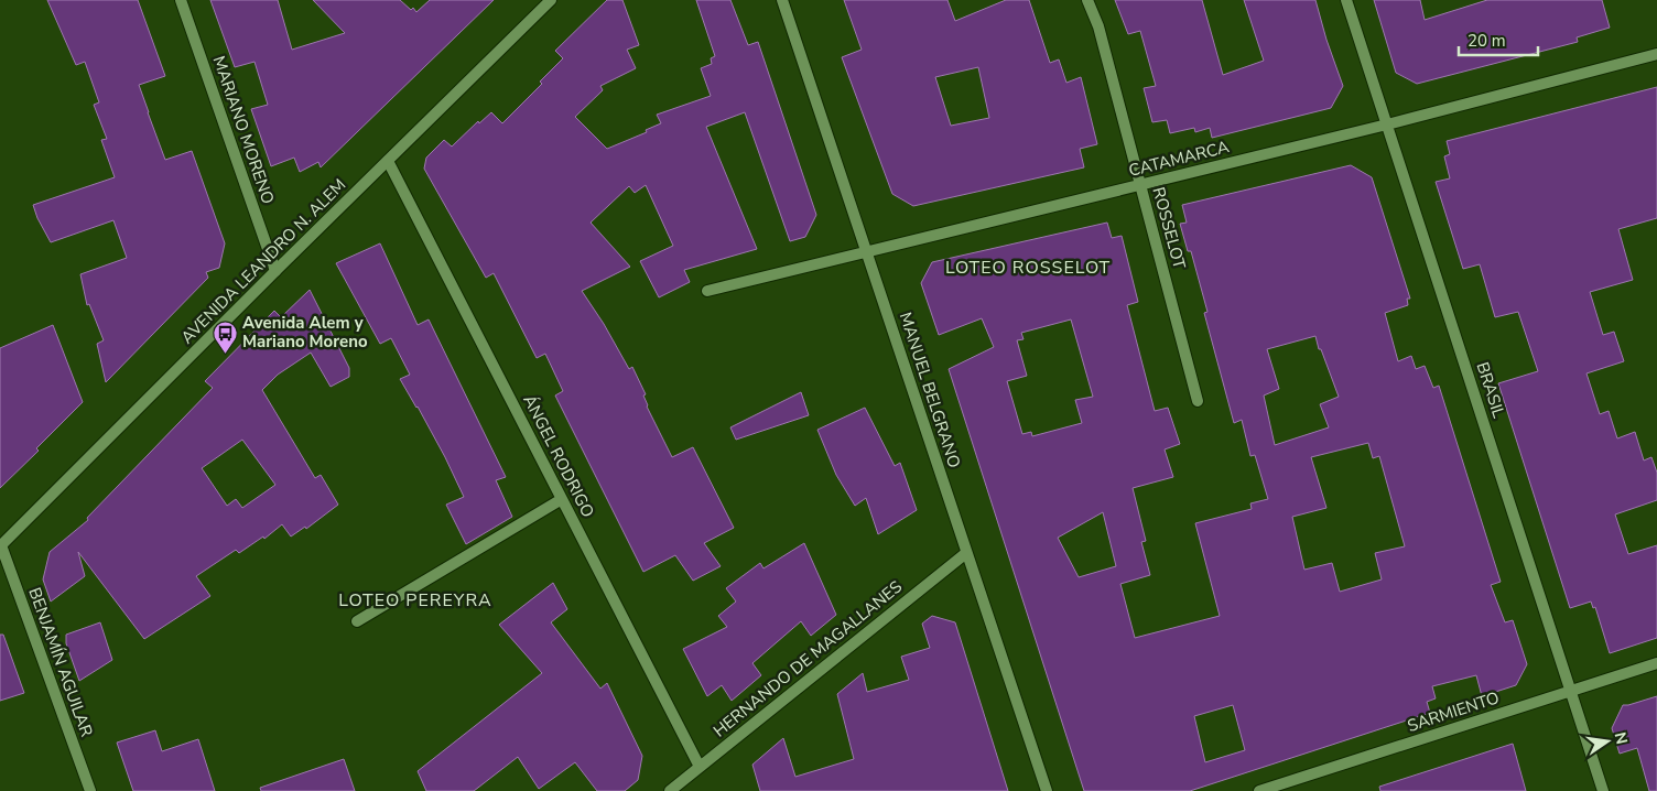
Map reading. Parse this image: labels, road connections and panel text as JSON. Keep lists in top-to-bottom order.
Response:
{
  "streets": {
    "street": [
      "MARIANO MORENO",
      "CATAMARCA",
      "ROSSELOT",
      "AVENIDA LEANDRO N. ALEM",
      "MANUEL BELGRANO",
      "BRASIL",
      "ÁNGEL RODRIGO",
      "HERNANDO DE MAGALLANES",
      "BENJAMÍN AGUILAR",
      "SARMIENTO"
    ]
  },
  "crossings": [
    ["MARIANO MORENO", "AVENIDA LEANDRO N. ALEM"],
    ["CATAMARCA", "ROSSELOT"],
    ["CATAMARCA", "MANUEL BELGRANO"],
    ["CATAMARCA", "BRASIL"],
    ["AVENIDA LEANDRO N. ALEM", "ÁNGEL RODRIGO"],
    ["AVENIDA LEANDRO N. ALEM", "BENJAMÍN AGUILAR"],
    ["MANUEL BELGRANO", "HERNANDO DE MAGALLANES"],
    ["BRASIL", "SARMIENTO"],
    ["ÁNGEL RODRIGO", "HERNANDO DE MAGALLANES"]
  ],
  "districts": ["LOTEO ROSSELOT", "LOTEO PEREYRA"],
  "places": {
    "bus stop": ["Avenida Alem y Mariano Moreno"]
  },
  "scale_bar": "20 m",
  "north": "right"
}
